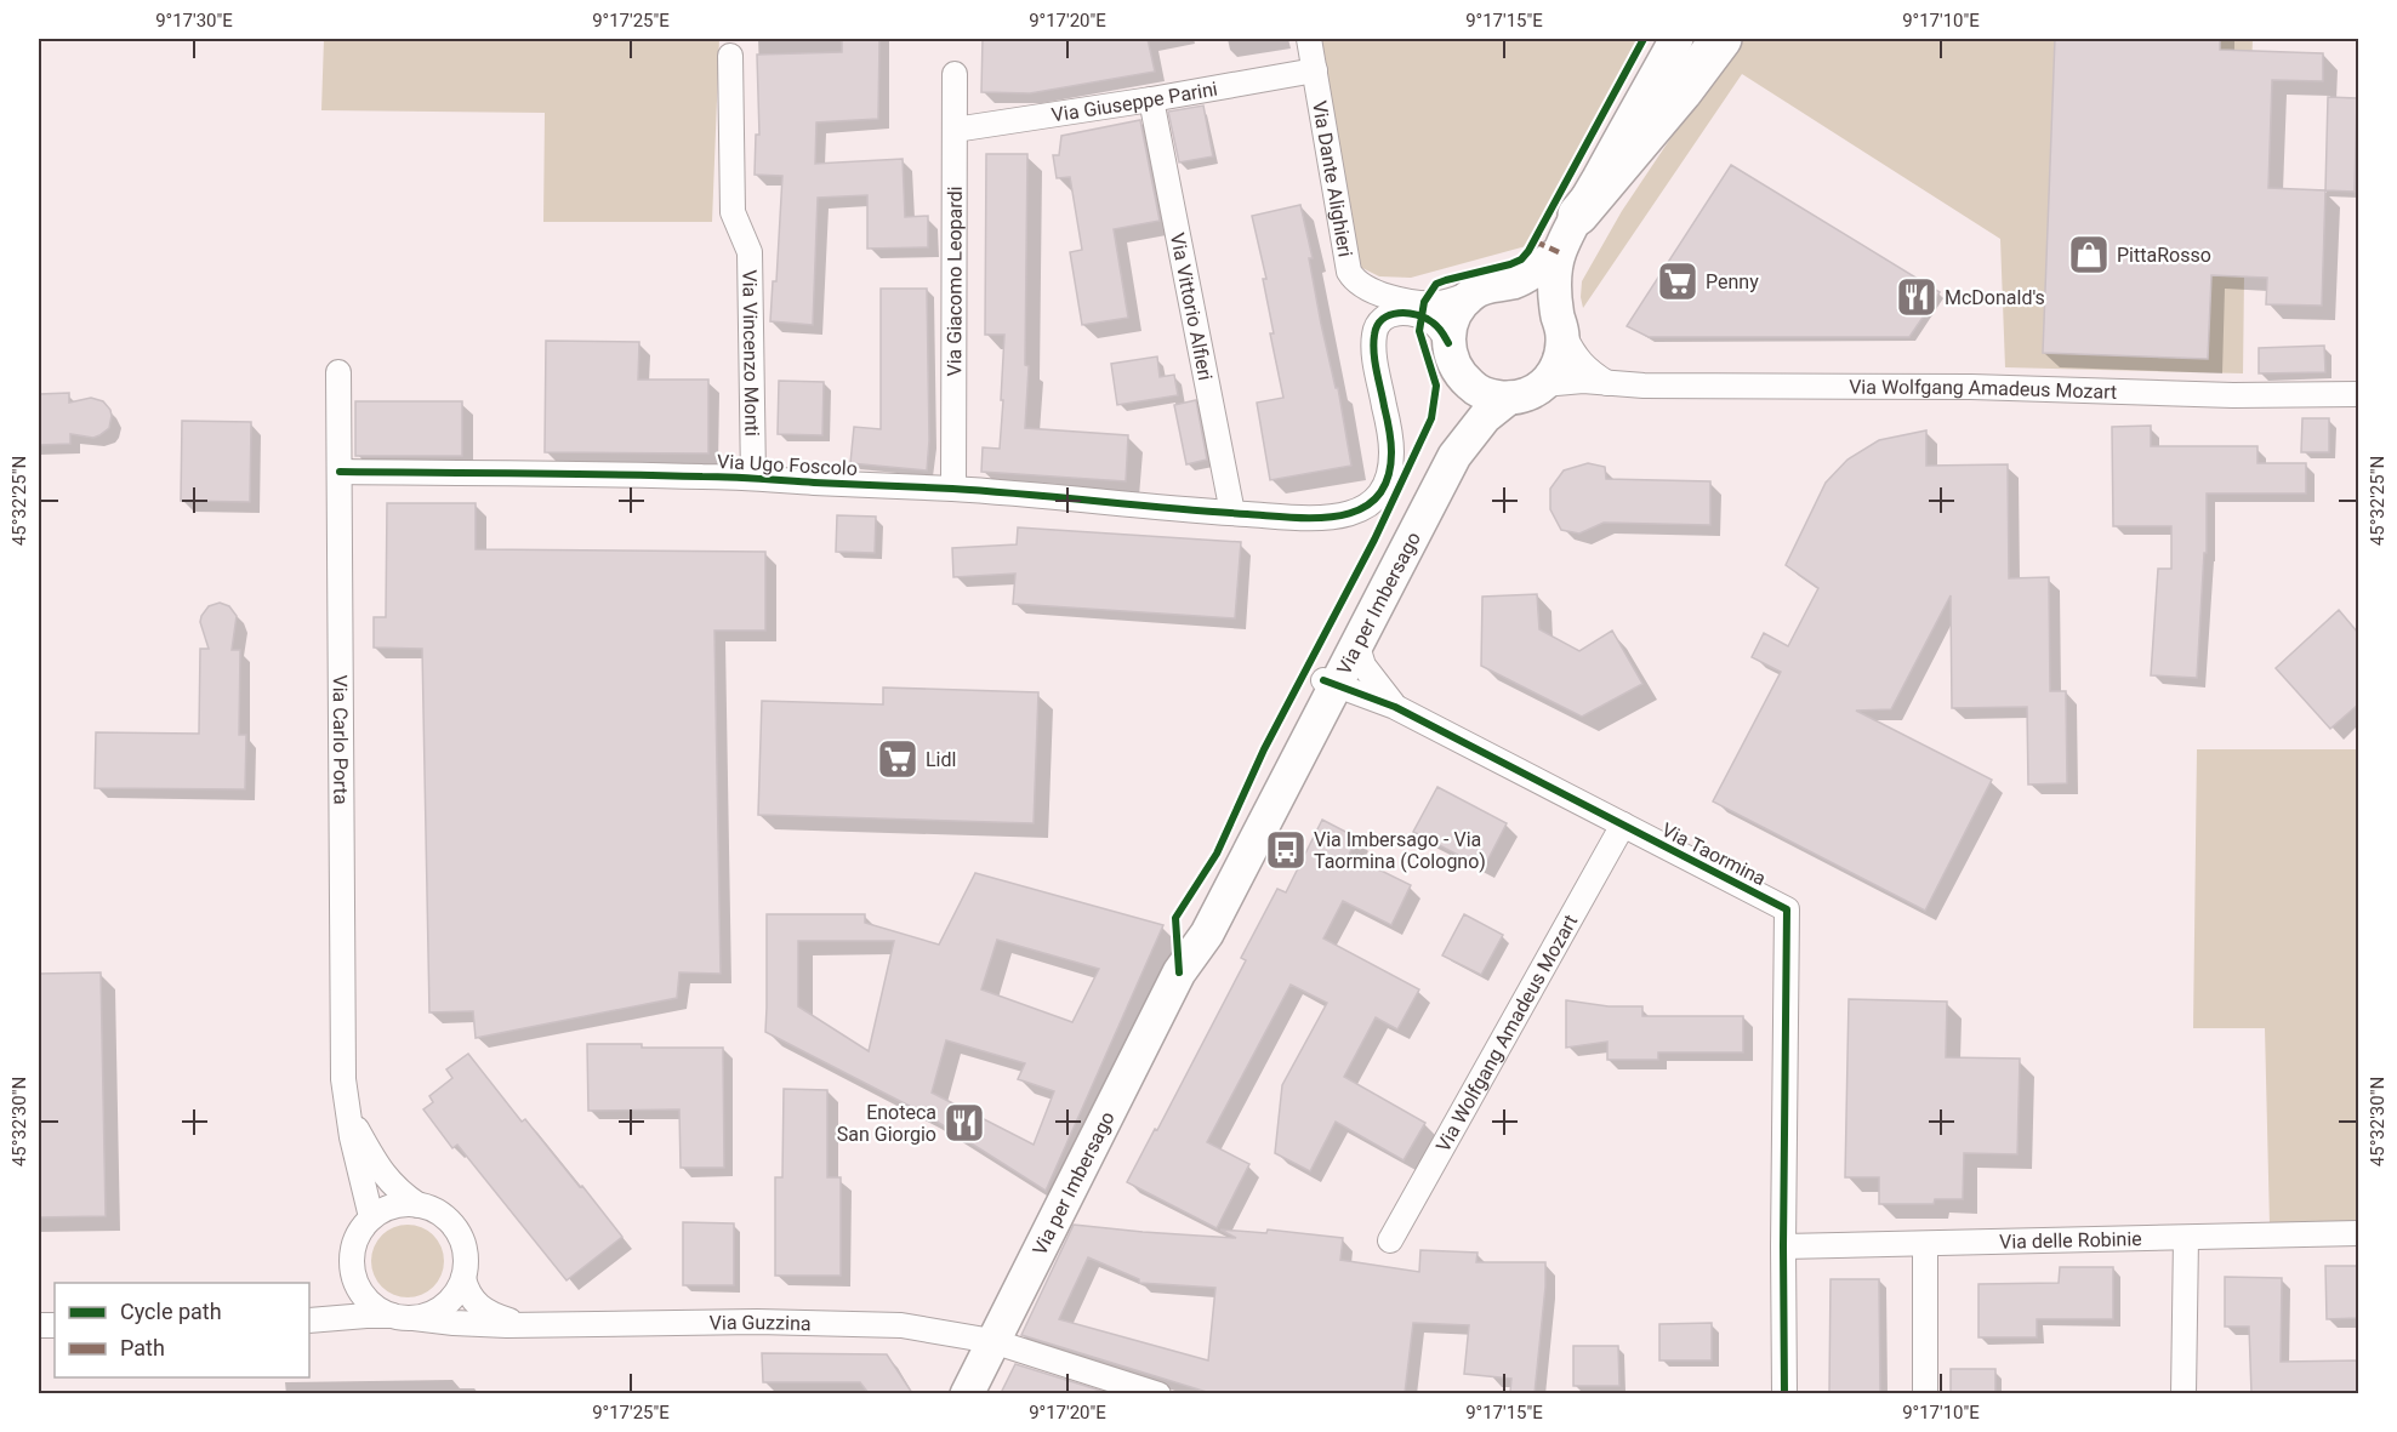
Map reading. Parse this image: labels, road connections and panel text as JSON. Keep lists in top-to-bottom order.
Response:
{
  "streets": {
    "main road": ["Via per Imbersago"],
    "street": [
      "Via Giuseppe Parini",
      "Via Dante Alighieri",
      "Via Giacomo Leopardi",
      "Via Vittorio Alfieri",
      "Via Vincenzo Monti",
      "Via Wolfgang Amadeus Mozart",
      "Via Ugo Foscolo",
      "Via Carlo Porta",
      "Via Taormina",
      "Via delle Robinie",
      "Via Guzzina"
    ]
  },
  "crossings": [
    ["Via Giuseppe Parini", "Via Dante Alighieri"],
    ["Via Giuseppe Parini", "Via Giacomo Leopardi"],
    ["Via Giuseppe Parini", "Via Vittorio Alfieri"],
    ["Via Dante Alighieri", "Via Wolfgang Amadeus Mozart"],
    ["Via Dante Alighieri", "Via per Imbersago"],
    ["Via Giacomo Leopardi", "Via Ugo Foscolo"],
    ["Via Vittorio Alfieri", "Via Ugo Foscolo"],
    ["Via Vincenzo Monti", "Via Ugo Foscolo"],
    ["Via Wolfgang Amadeus Mozart", "Via per Imbersago"],
    ["Via Wolfgang Amadeus Mozart", "Via Taormina"],
    ["Via Ugo Foscolo", "Via Carlo Porta"],
    ["Via per Imbersago", "Via Taormina"],
    ["Via per Imbersago", "Via Guzzina"],
    ["Via Carlo Porta", "Via Guzzina"],
    ["Via Taormina", "Via delle Robinie"]
  ],
  "places": {
    "shop": ["PittaRosso"],
    "supermarket": ["Penny", "Lidl"],
    "restaurant": ["McDonald's", "Enoteca San Giorgio"],
    "bus stop": ["Via Imbersago - Via Taormina (Cologno)"]
  },
  "legend": ["Cycle path", "Path"],
  "coordinates": [
    "9°17'30\"E",
    "9°17'25\"E",
    "9°17'20\"E",
    "9°17'15\"E",
    "9°17'10\"E",
    "45°32'25\"N",
    "45°32'30\"N"
  ]
}
